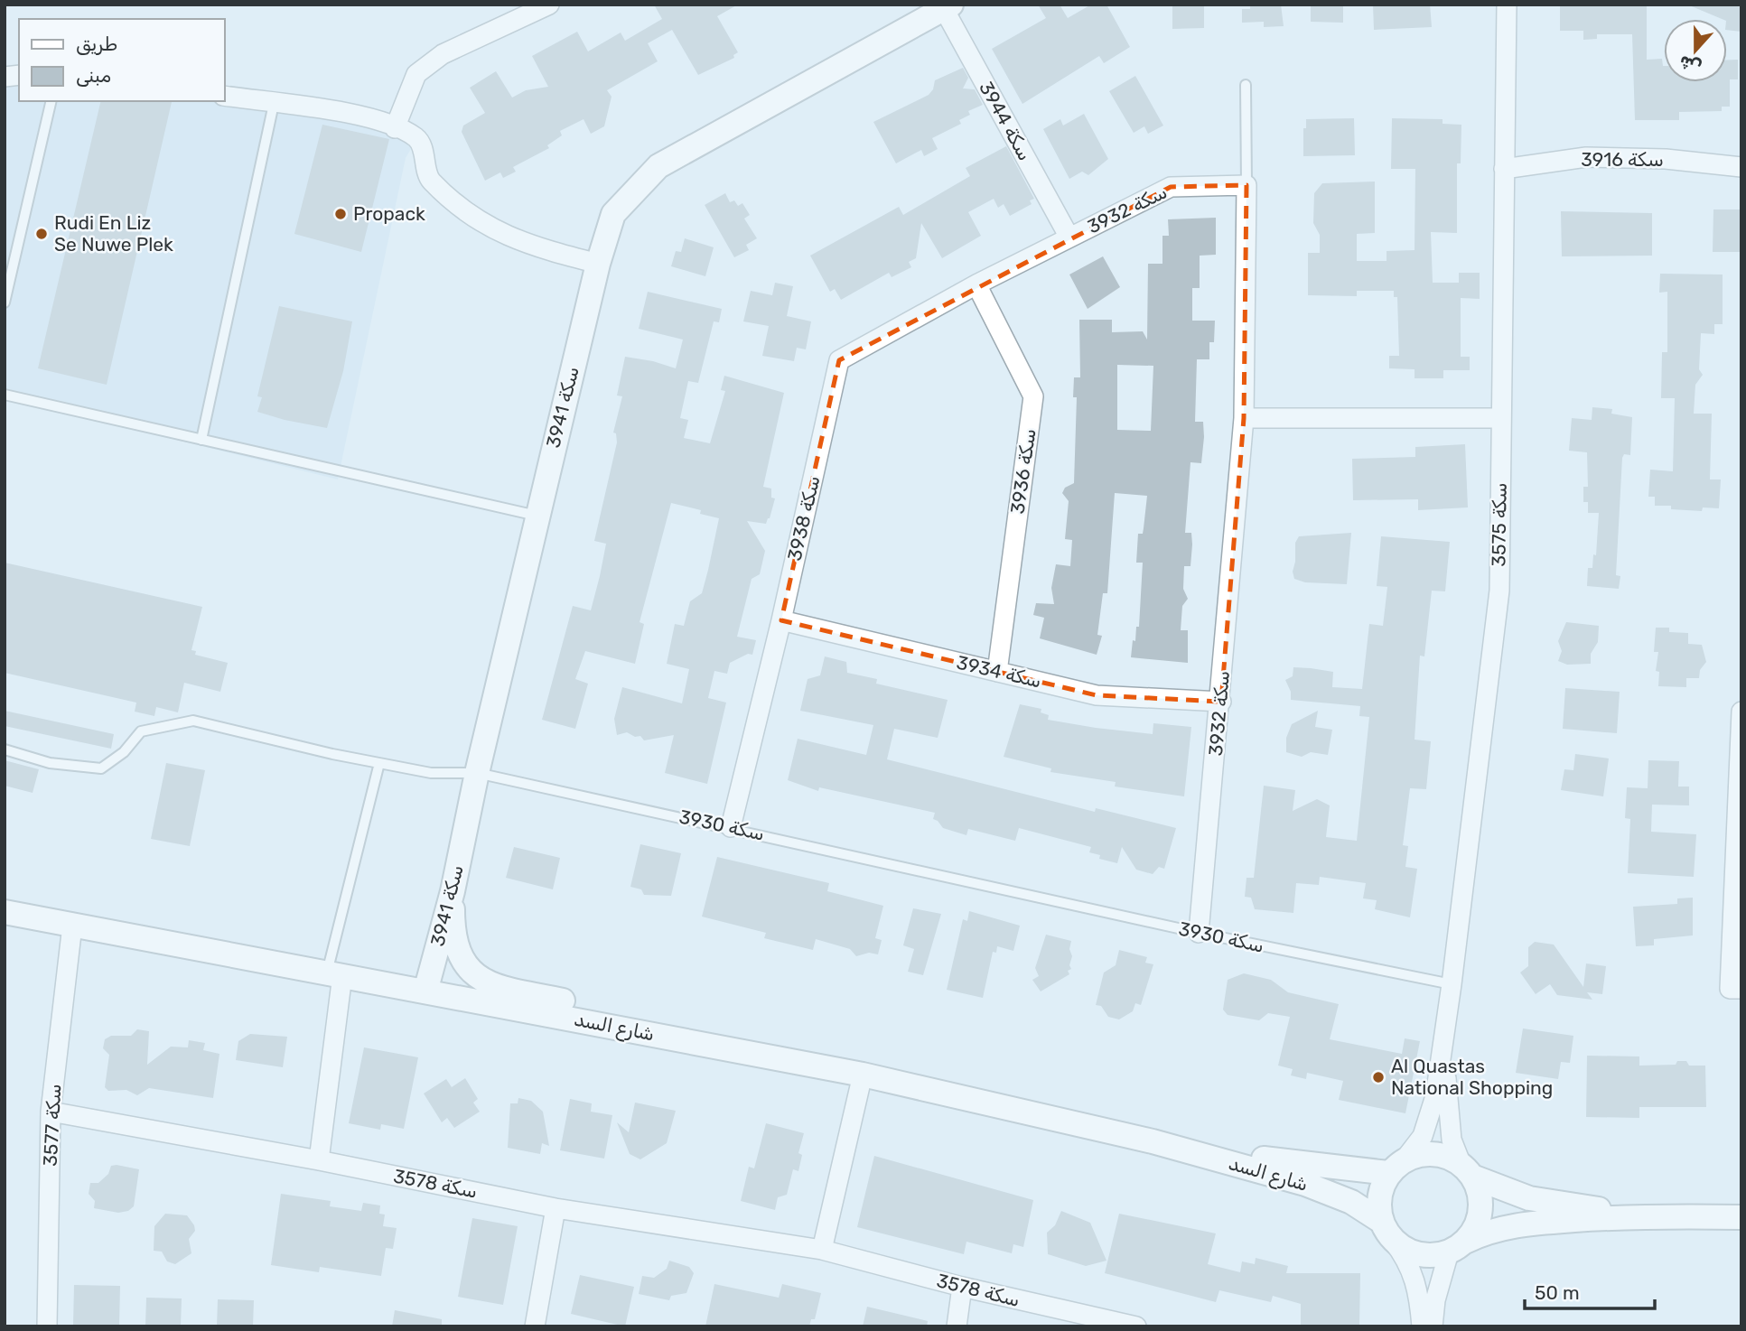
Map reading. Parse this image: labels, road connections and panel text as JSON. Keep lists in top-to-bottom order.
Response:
{
  "streets": {
    "street": [
      "سكة 3944",
      "سكة 3916",
      "سكة 3932",
      "سكة 3941",
      "سكة 3936",
      "سكة 3938",
      "سكة 3575",
      "سكة 3934",
      "شارع السد",
      "سكة 3577",
      "سكة 3578"
    ],
    "lane": ["سكة 3930"]
  },
  "crossings": [
    ["سكة 3944", "سكة 3932"],
    ["سكة 3944", "سكة 3941"],
    ["سكة 3916", "سكة 3575"],
    ["سكة 3932", "سكة 3936"],
    ["سكة 3932", "سكة 3938"],
    ["سكة 3932", "سكة 3934"],
    ["سكة 3932", "سكة 3930"],
    ["سكة 3941", "سكة 3930"],
    ["سكة 3941", "شارع السد"],
    ["سكة 3936", "سكة 3938"],
    ["سكة 3936", "سكة 3934"],
    ["سكة 3938", "سكة 3934"],
    ["سكة 3938", "سكة 3930"],
    ["سكة 3575", "سكة 3930"],
    ["سكة 3575", "شارع السد"],
    ["شارع السد", "سكة 3577"],
    ["سكة 3577", "سكة 3578"]
  ],
  "places": ["Propack", "Rudi En Liz Se Nuwe Plek", "Al Quastas National Shopping"],
  "legend": ["طريق", "مبنى"],
  "scale_bar": "50 m",
  "north": "bottom"
}
